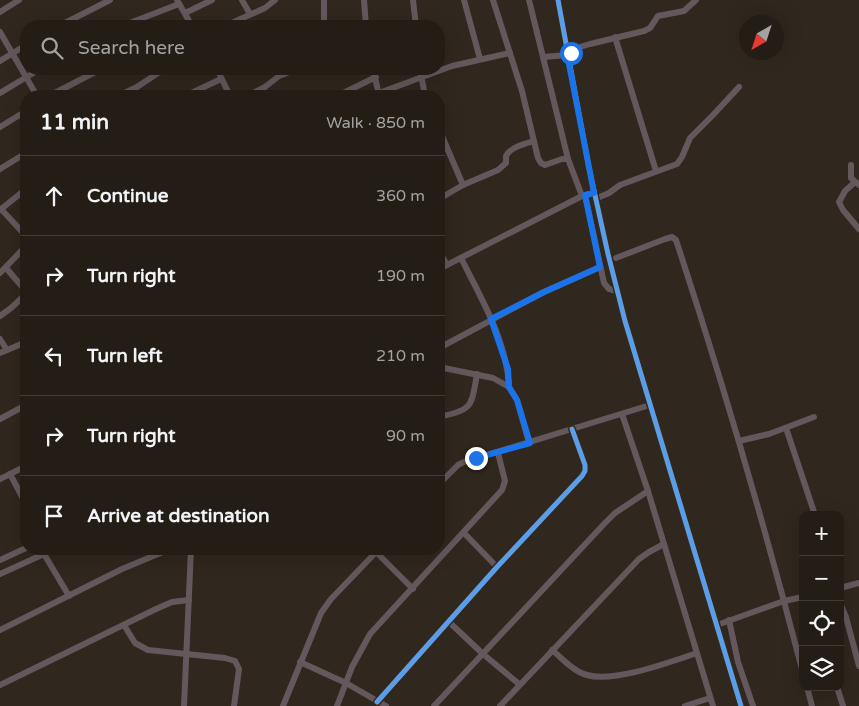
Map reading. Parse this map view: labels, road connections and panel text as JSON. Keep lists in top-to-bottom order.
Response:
{
  "north": "bottom left",
  "page": {
    "search": "Search here",
    "heading": ["11 min", "Walk · 850 m"],
    "list": [
      ["Continue", "360 m"],
      ["Turn right", "190 m"],
      ["Turn left", "210 m"],
      ["Turn right", "90 m"],
      "Arrive at destination"
    ],
    "map_buttons": ["+", "−"]
  }
}
